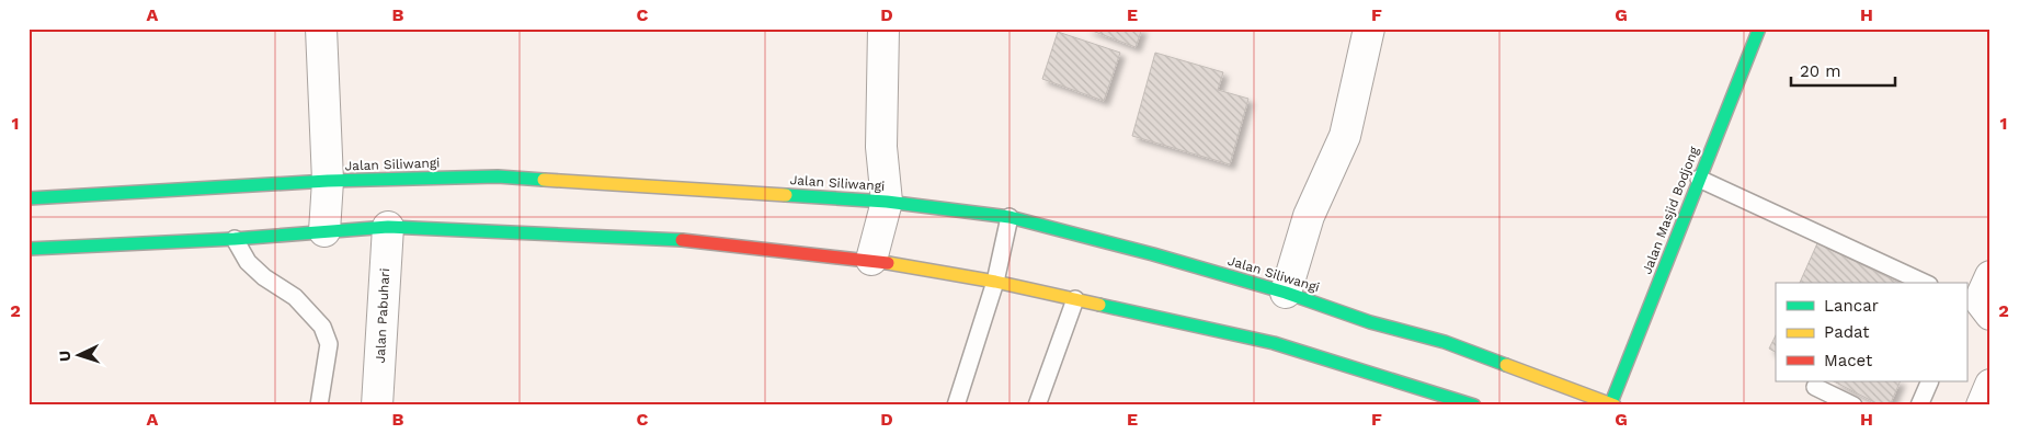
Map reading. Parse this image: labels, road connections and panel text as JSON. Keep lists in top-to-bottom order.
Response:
{
  "streets": {
    "main road": ["Jalan Siliwangi", "Jalan Masjid Bodjong"],
    "street": ["Jalan Pabuhari"]
  },
  "crossings": [
    ["Jalan Siliwangi", "Jalan Masjid Bodjong"]
  ],
  "legend": ["Lancar", "Padat", "Macet"],
  "scale_bar": "20 m",
  "north": "left",
  "grid": {
    "columns": [
      "A",
      "B",
      "C",
      "D",
      "E",
      "F",
      "G",
      "H"
    ],
    "rows": ["1", "2"]
  }
}
